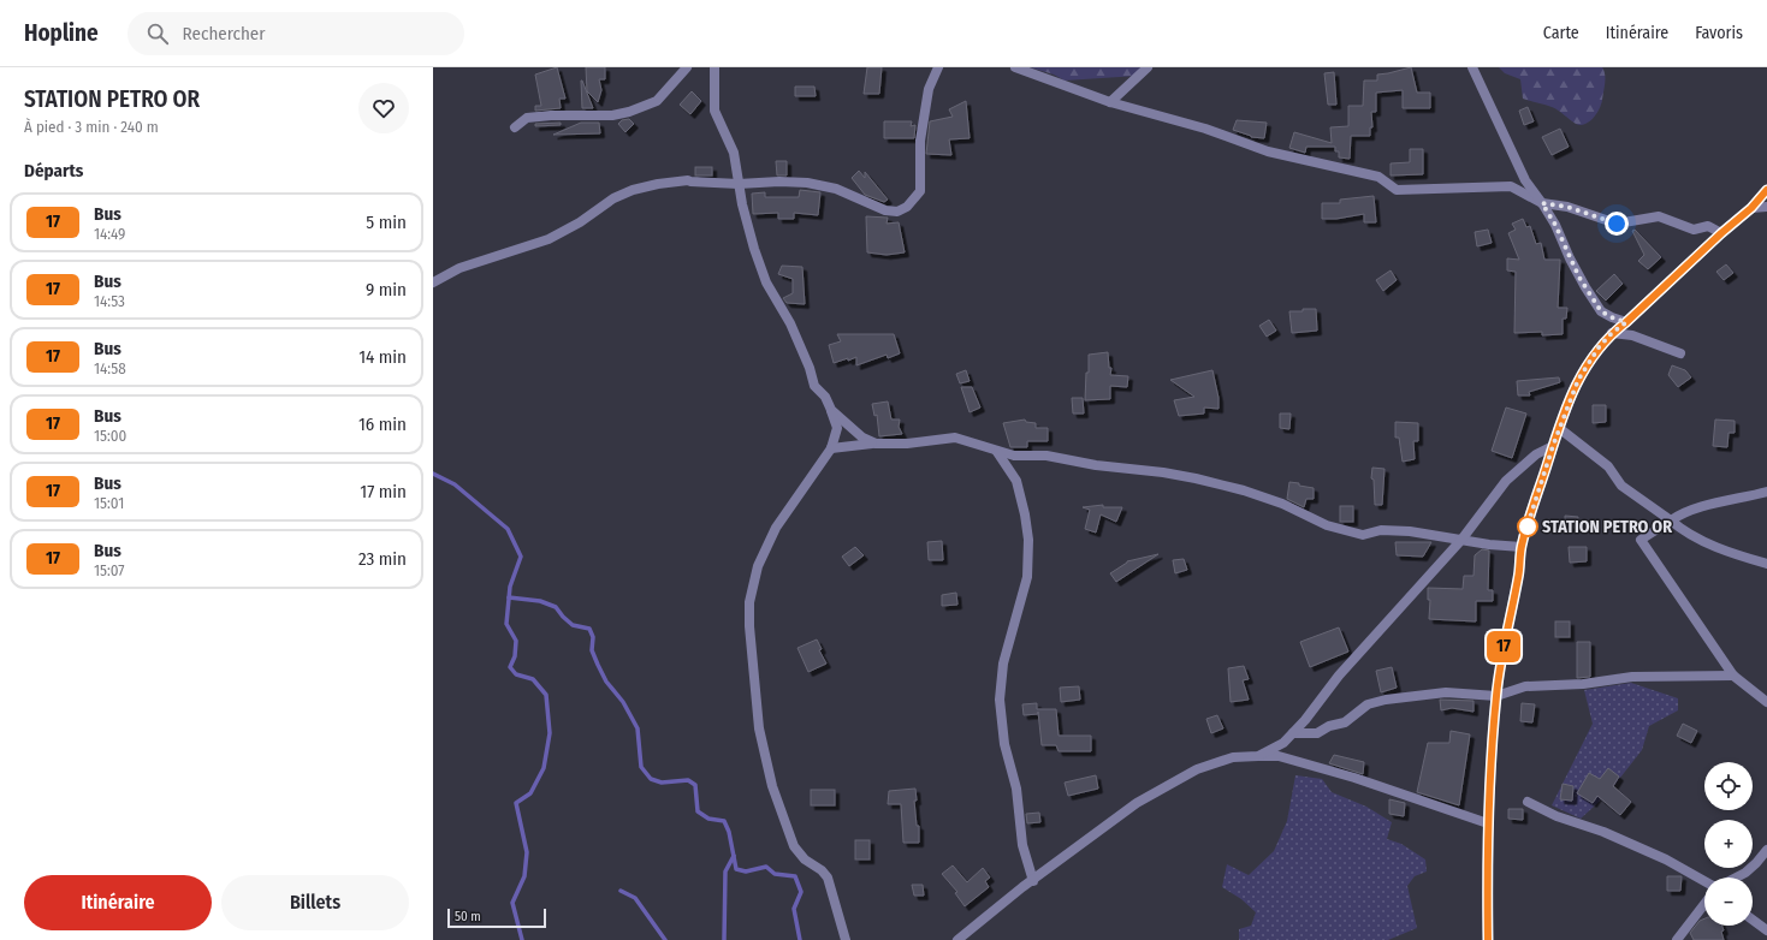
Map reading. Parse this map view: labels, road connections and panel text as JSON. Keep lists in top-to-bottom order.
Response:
{
  "places": ["STATION PETRO OR"],
  "lines": ["bus line 17"],
  "scale_bar": "50 m",
  "page": {
    "header": "Hopline",
    "search": "Rechercher",
    "nav": ["Carte", "Itinéraire", "Favoris"],
    "heading": [
      ["STATION PETRO OR", "À pied · 3 min · 240 m"],
      "Départs"
    ],
    "on_map": "17",
    "list": [
      {
        "mark": "17",
        "name": "Bus",
        "note": "14:49",
        "value": "5 min"
      },
      {
        "mark": "17",
        "name": "Bus",
        "note": "14:53",
        "value": "9 min"
      },
      {
        "mark": "17",
        "name": "Bus",
        "note": "14:58",
        "value": "14 min"
      },
      {
        "mark": "17",
        "name": "Bus",
        "note": "15:00",
        "value": "16 min"
      },
      {
        "mark": "17",
        "name": "Bus",
        "note": "15:01",
        "value": "17 min"
      },
      {
        "mark": "17",
        "name": "Bus",
        "note": "15:07",
        "value": "23 min"
      }
    ],
    "map_buttons": ["+", "−"],
    "buttons": ["Itinéraire", "Billets"],
    "scale": "50 m"
  }
}
